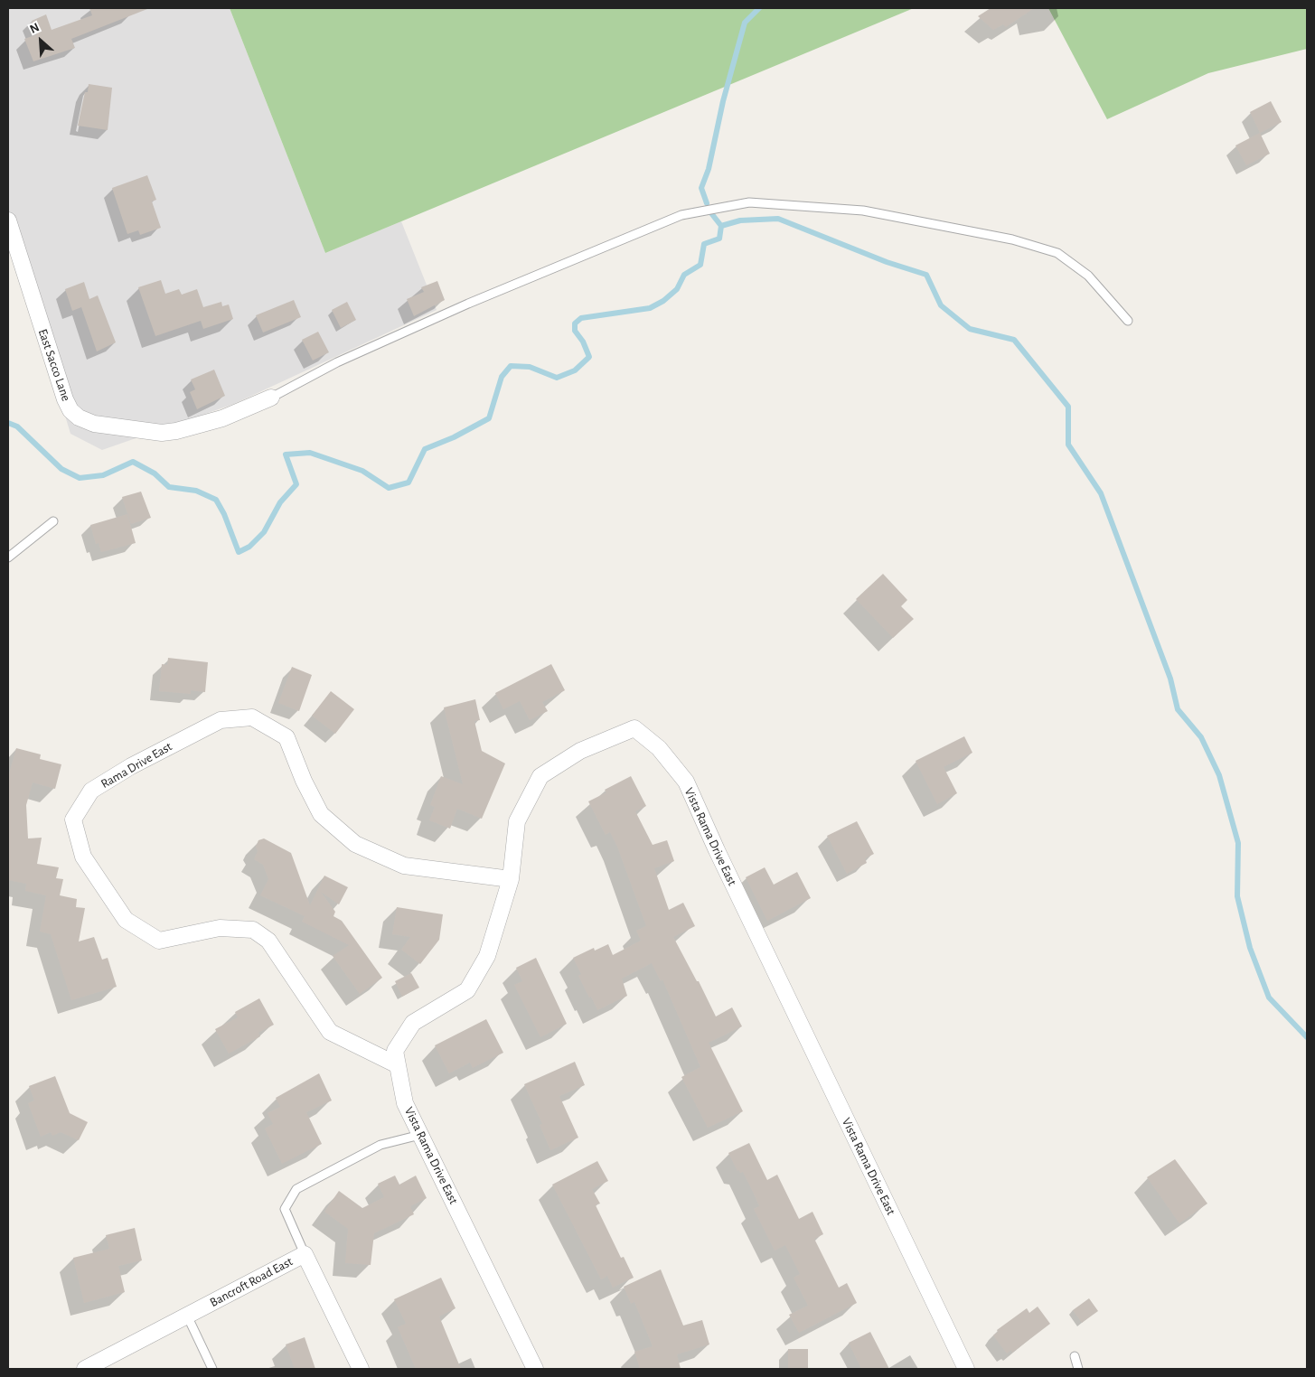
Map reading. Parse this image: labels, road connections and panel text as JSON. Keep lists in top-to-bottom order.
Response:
{
  "streets": {
    "street": [
      "East Sacco Lane",
      "Rama Drive East",
      "Vista Rama Drive East",
      "Bancroft Road East"
    ]
  },
  "crossings": [
    ["Rama Drive East", "Vista Rama Drive East"]
  ],
  "north": "top left"
}
